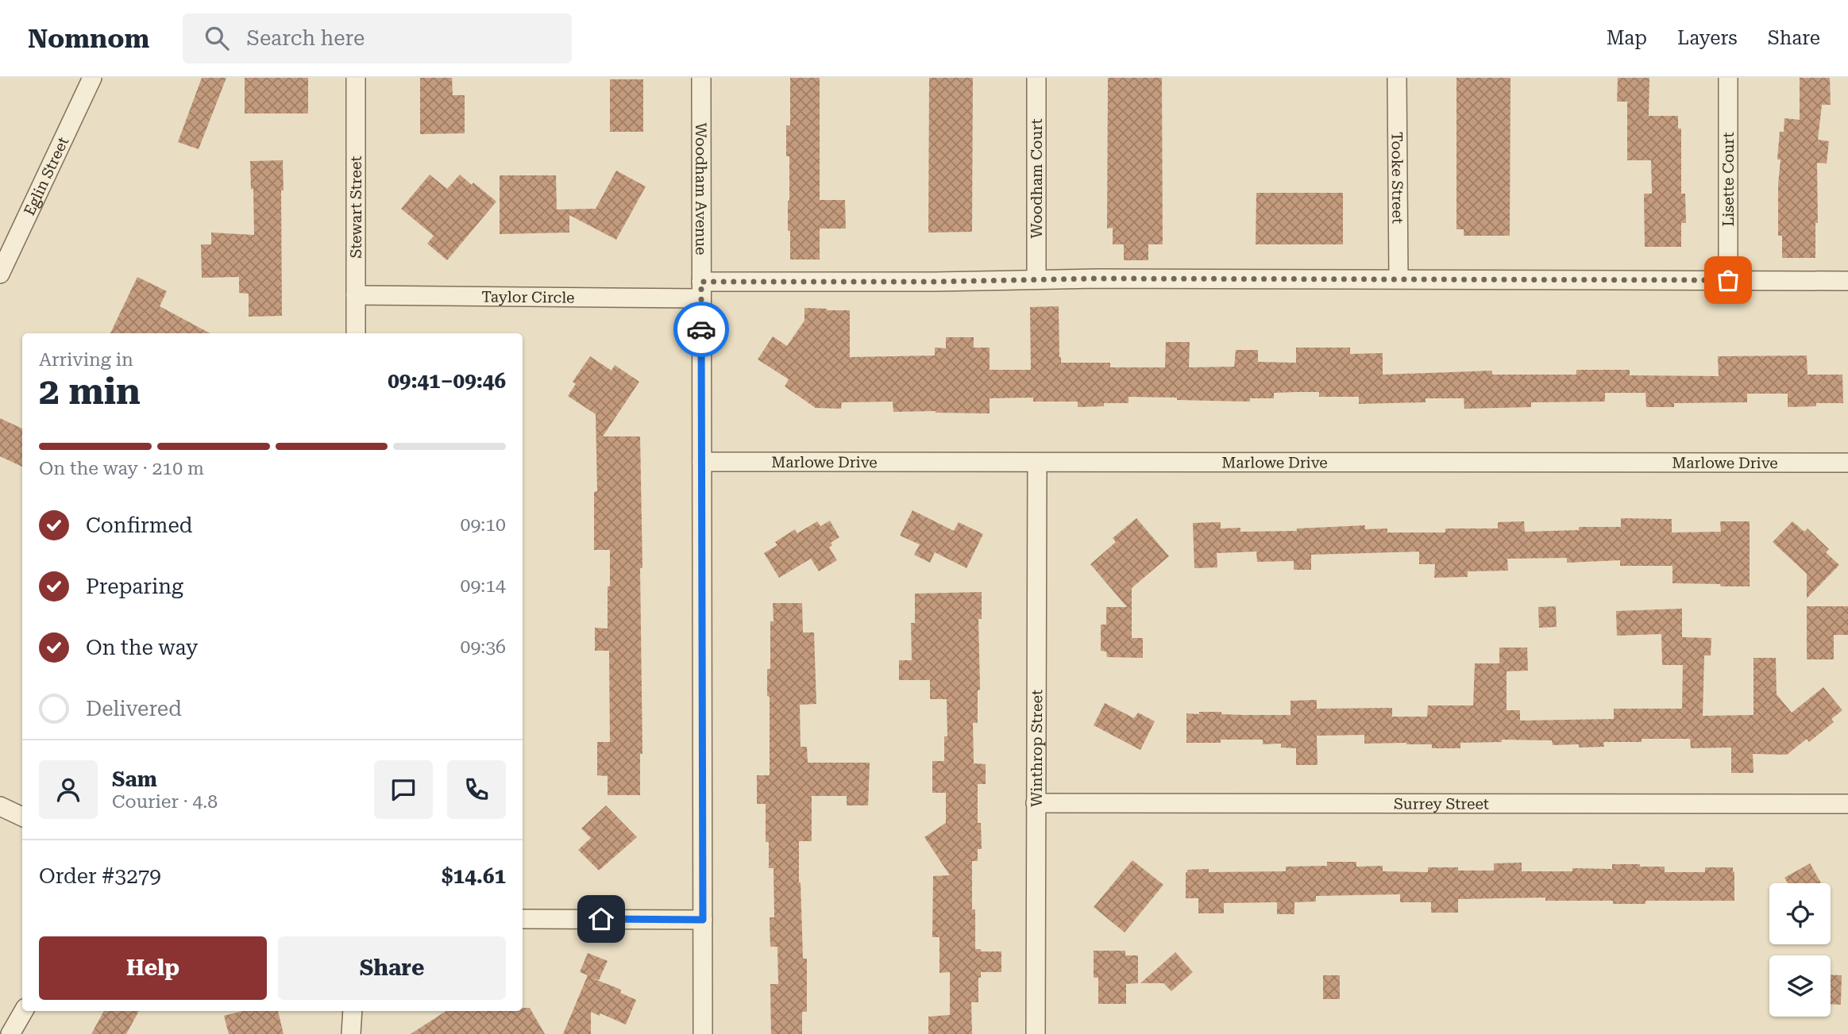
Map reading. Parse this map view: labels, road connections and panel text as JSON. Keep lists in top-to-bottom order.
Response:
{
  "streets": {
    "street": [
      "Eglin Street",
      "Tooke Street",
      "Woodham Court",
      "Lisette Court",
      "Woodham Avenue",
      "Stewart Street",
      "Taylor Circle",
      "Marlowe Drive",
      "Winthrop Street",
      "Surrey Street"
    ]
  },
  "crossings": [
    ["Tooke Street", "Taylor Circle"],
    ["Woodham Court", "Taylor Circle"],
    ["Lisette Court", "Taylor Circle"],
    ["Woodham Avenue", "Taylor Circle"],
    ["Woodham Avenue", "Marlowe Drive"],
    ["Stewart Street", "Taylor Circle"],
    ["Marlowe Drive", "Winthrop Street"],
    ["Winthrop Street", "Surrey Street"]
  ],
  "page": {
    "header": "Nomnom",
    "search": "Search here",
    "nav": ["Map", "Layers", "Share"],
    "heading": ["2 min", "Arriving in", "09:41–09:46"],
    "panel": [
      "Sam",
      "Courier · 4.8",
      "Order #3279",
      "$14.61"
    ],
    "bar": "On the way · 210 m",
    "list": [
      ["Confirmed", "09:10"],
      ["Preparing", "09:14"],
      ["On the way", "09:36"],
      "Delivered"
    ],
    "buttons": ["Help", "Share"]
  }
}
